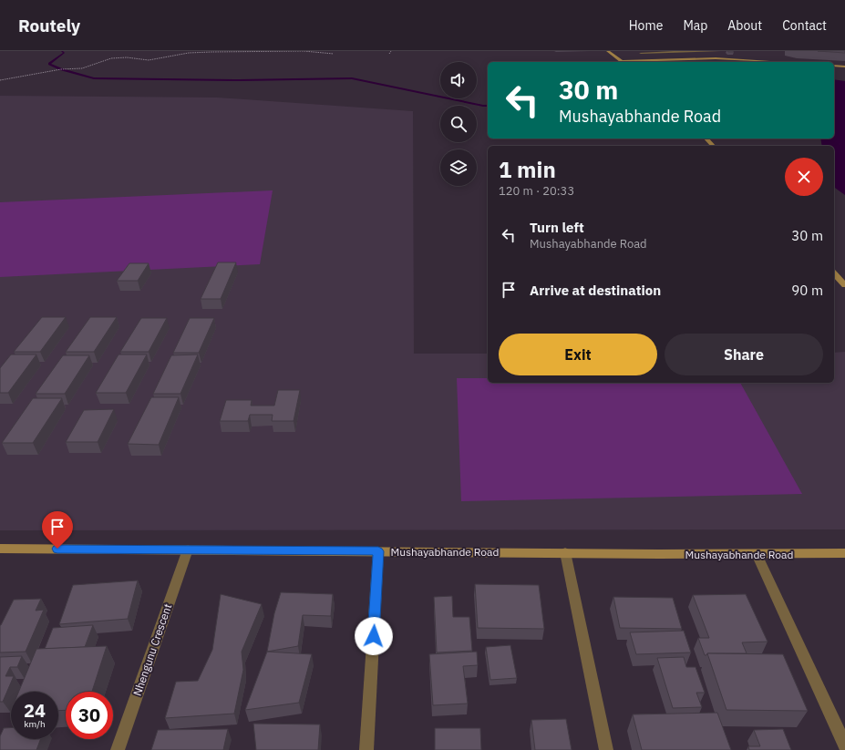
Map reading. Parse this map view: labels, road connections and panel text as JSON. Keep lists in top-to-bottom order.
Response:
{
  "streets": {
    "street": ["Mushayabhande Road", "Nhengunu Crescent"]
  },
  "crossings": [
    ["Mushayabhande Road", "Nhengunu Crescent"]
  ],
  "page": {
    "header": "Routely",
    "nav": [
      "Home",
      "Map",
      "About",
      "Contact"
    ],
    "turn": ["30 m", "Mushayabhande Road"],
    "heading": ["1 min", "120 m · 20:33"],
    "list": [
      {
        "name": "Turn left",
        "note": "Mushayabhande Road",
        "value": "30 m"
      },
      {
        "name": "Arrive at destination",
        "value": "90 m"
      }
    ],
    "buttons": ["Exit", "Share"],
    "speed": "24 km/h",
    "limit": "30"
  }
}
